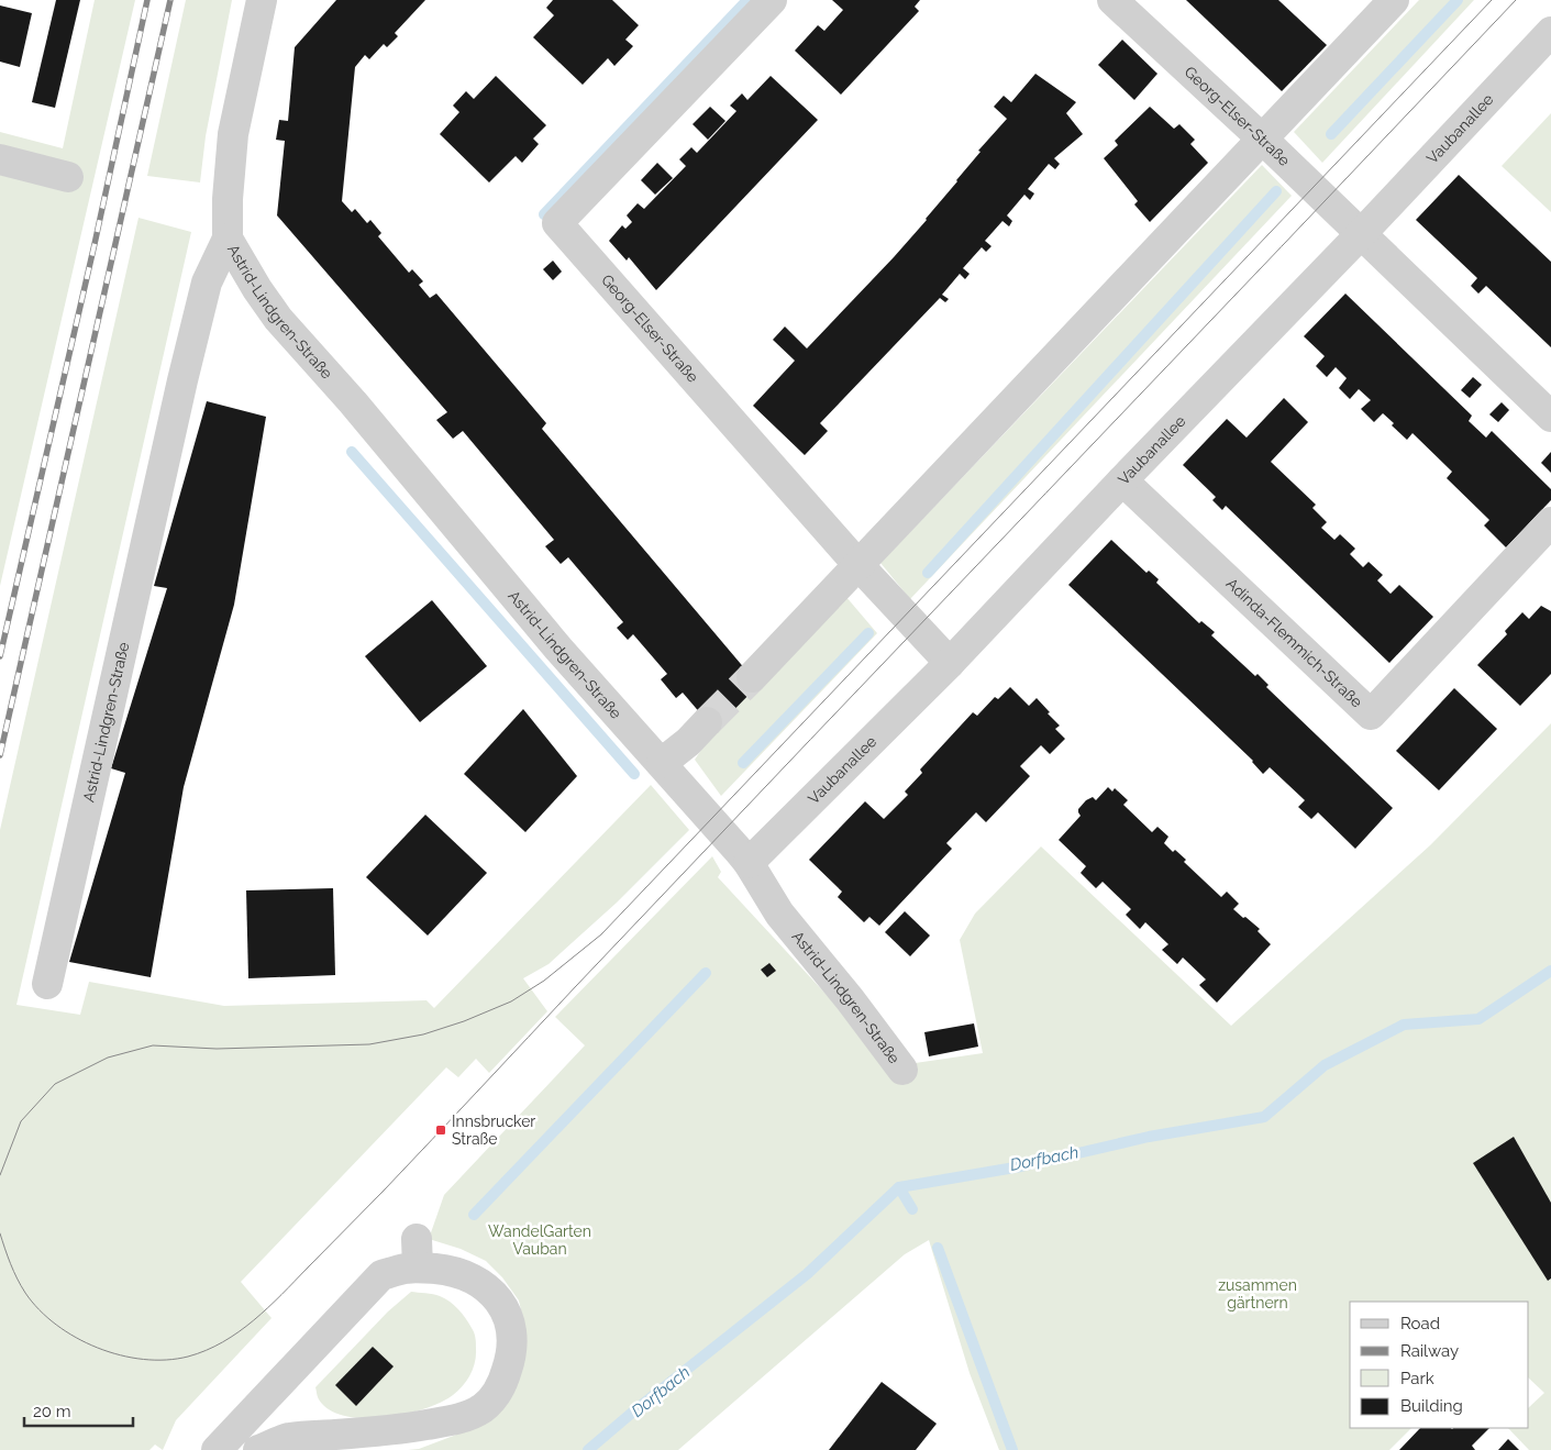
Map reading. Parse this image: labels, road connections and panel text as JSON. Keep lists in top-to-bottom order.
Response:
{
  "streets": {
    "street": [
      "Georg-Elser-Straße",
      "Vaubanallee",
      "Astrid-Lindgren-Straße",
      "Adinda-Flemmich-Straße"
    ]
  },
  "crossings": [
    ["Georg-Elser-Straße", "Vaubanallee"],
    ["Vaubanallee", "Astrid-Lindgren-Straße"],
    ["Vaubanallee", "Adinda-Flemmich-Straße"]
  ],
  "water": ["Dorfbach"],
  "parks": ["WandelGarten Vauban", "zusammen gärtnern"],
  "places": {
    "transit": ["Innsbrucker Straße"]
  },
  "legend": [
    "Road",
    "Railway",
    "Park",
    "Building"
  ],
  "scale_bar": "20 m"
}
